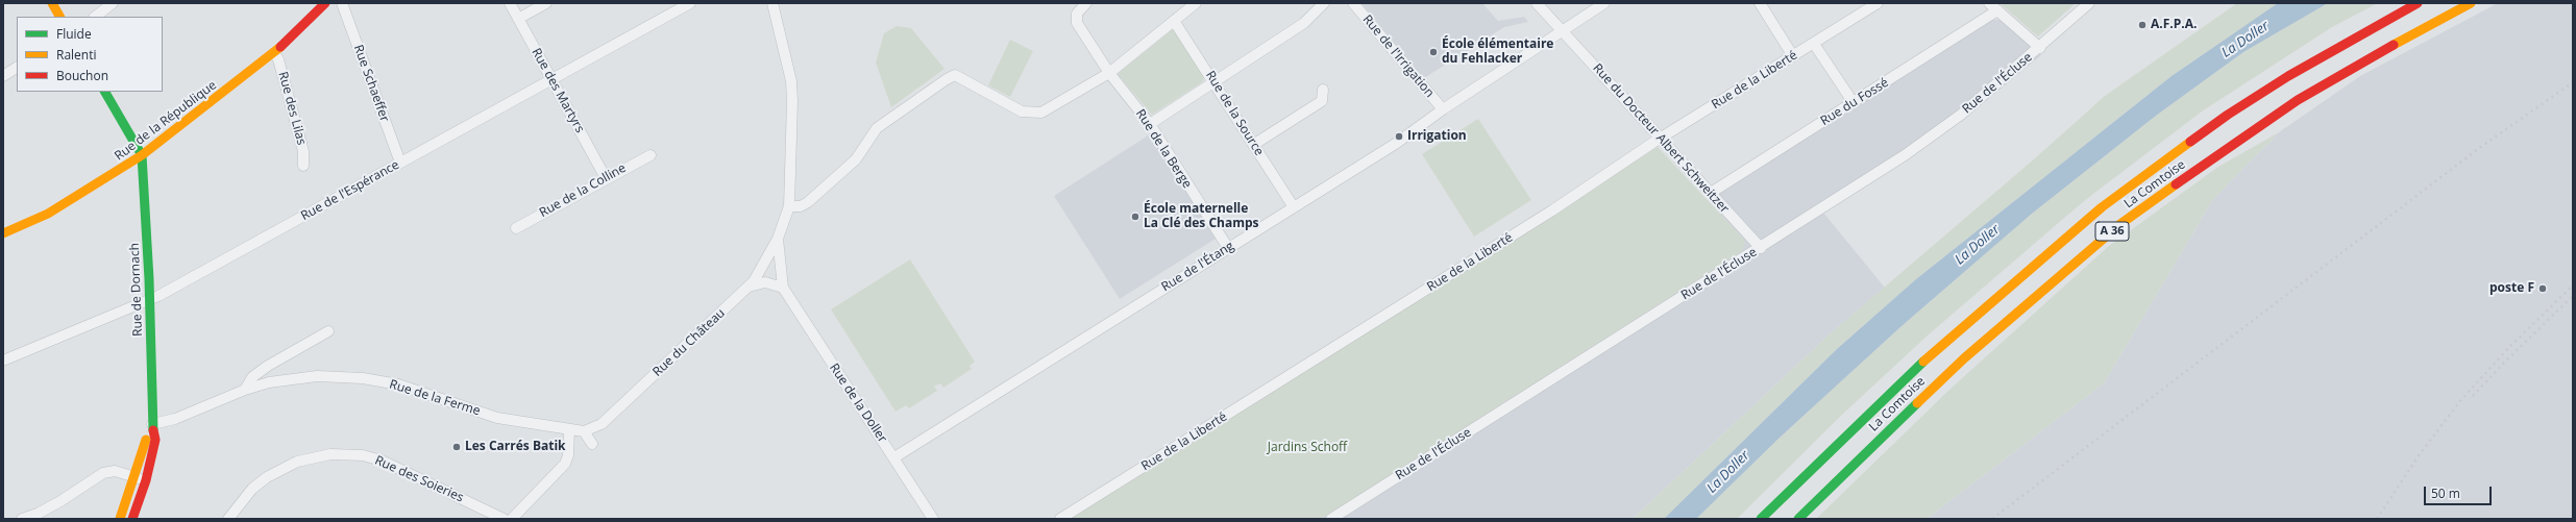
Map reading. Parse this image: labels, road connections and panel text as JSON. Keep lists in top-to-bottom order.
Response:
{
  "streets": {
    "main road": [
      "Rue de la République",
      "La Comtoise",
      "A 36",
      "Rue de Dornach"
    ],
    "street": [
      "Rue de l'Irrigation",
      "Rue de la Liberté",
      "Rue Schaeffer",
      "Rue de l'Écluse",
      "Rue des Martyrs",
      "Rue du Fossé",
      "Rue des Lilas",
      "Rue de la Source",
      "Rue du Docteur Albert Schweitzer",
      "Rue de la Berge",
      "Rue de l'Espérance",
      "Rue de la Colline",
      "Rue de l'Étang",
      "Rue du Château",
      "Rue de la Ferme",
      "Rue de la Doller",
      "Rue des Soieries"
    ]
  },
  "crossings": [
    ["Rue de l'Irrigation", "Rue de l'Étang"],
    ["Rue de la Liberté", "Rue du Docteur Albert Schweitzer"],
    ["Rue Schaeffer", "Rue de l'Espérance"],
    ["Rue de l'Écluse", "Rue du Docteur Albert Schweitzer"],
    ["Rue des Martyrs", "Rue de l'Espérance"],
    ["Rue des Martyrs", "Rue de la Colline"],
    ["Rue du Fossé", "Rue du Docteur Albert Schweitzer"],
    ["Rue des Lilas", "Rue de la République"],
    ["Rue de la Source", "Rue de l'Étang"],
    ["Rue de la République", "Rue de Dornach"],
    ["Rue du Docteur Albert Schweitzer", "Rue de l'Étang"],
    ["Rue de la Berge", "Rue de l'Étang"],
    ["Rue de l'Espérance", "Rue de Dornach"],
    ["Rue de l'Étang", "Rue de la Doller"],
    ["Rue du Château", "Rue de la Ferme"],
    ["Rue du Château", "Rue de la Doller"]
  ],
  "water": ["La Doller"],
  "parks": ["Jardins Schoff"],
  "places": [
    "A.F.P.A.",
    "École élémentaire du Fehlacker",
    "Irrigation",
    "École maternelle La Clé des Champs",
    "poste F",
    "Les Carrés Batik"
  ],
  "legend": ["Fluide", "Ralenti", "Bouchon"],
  "scale_bar": "50 m"
}
